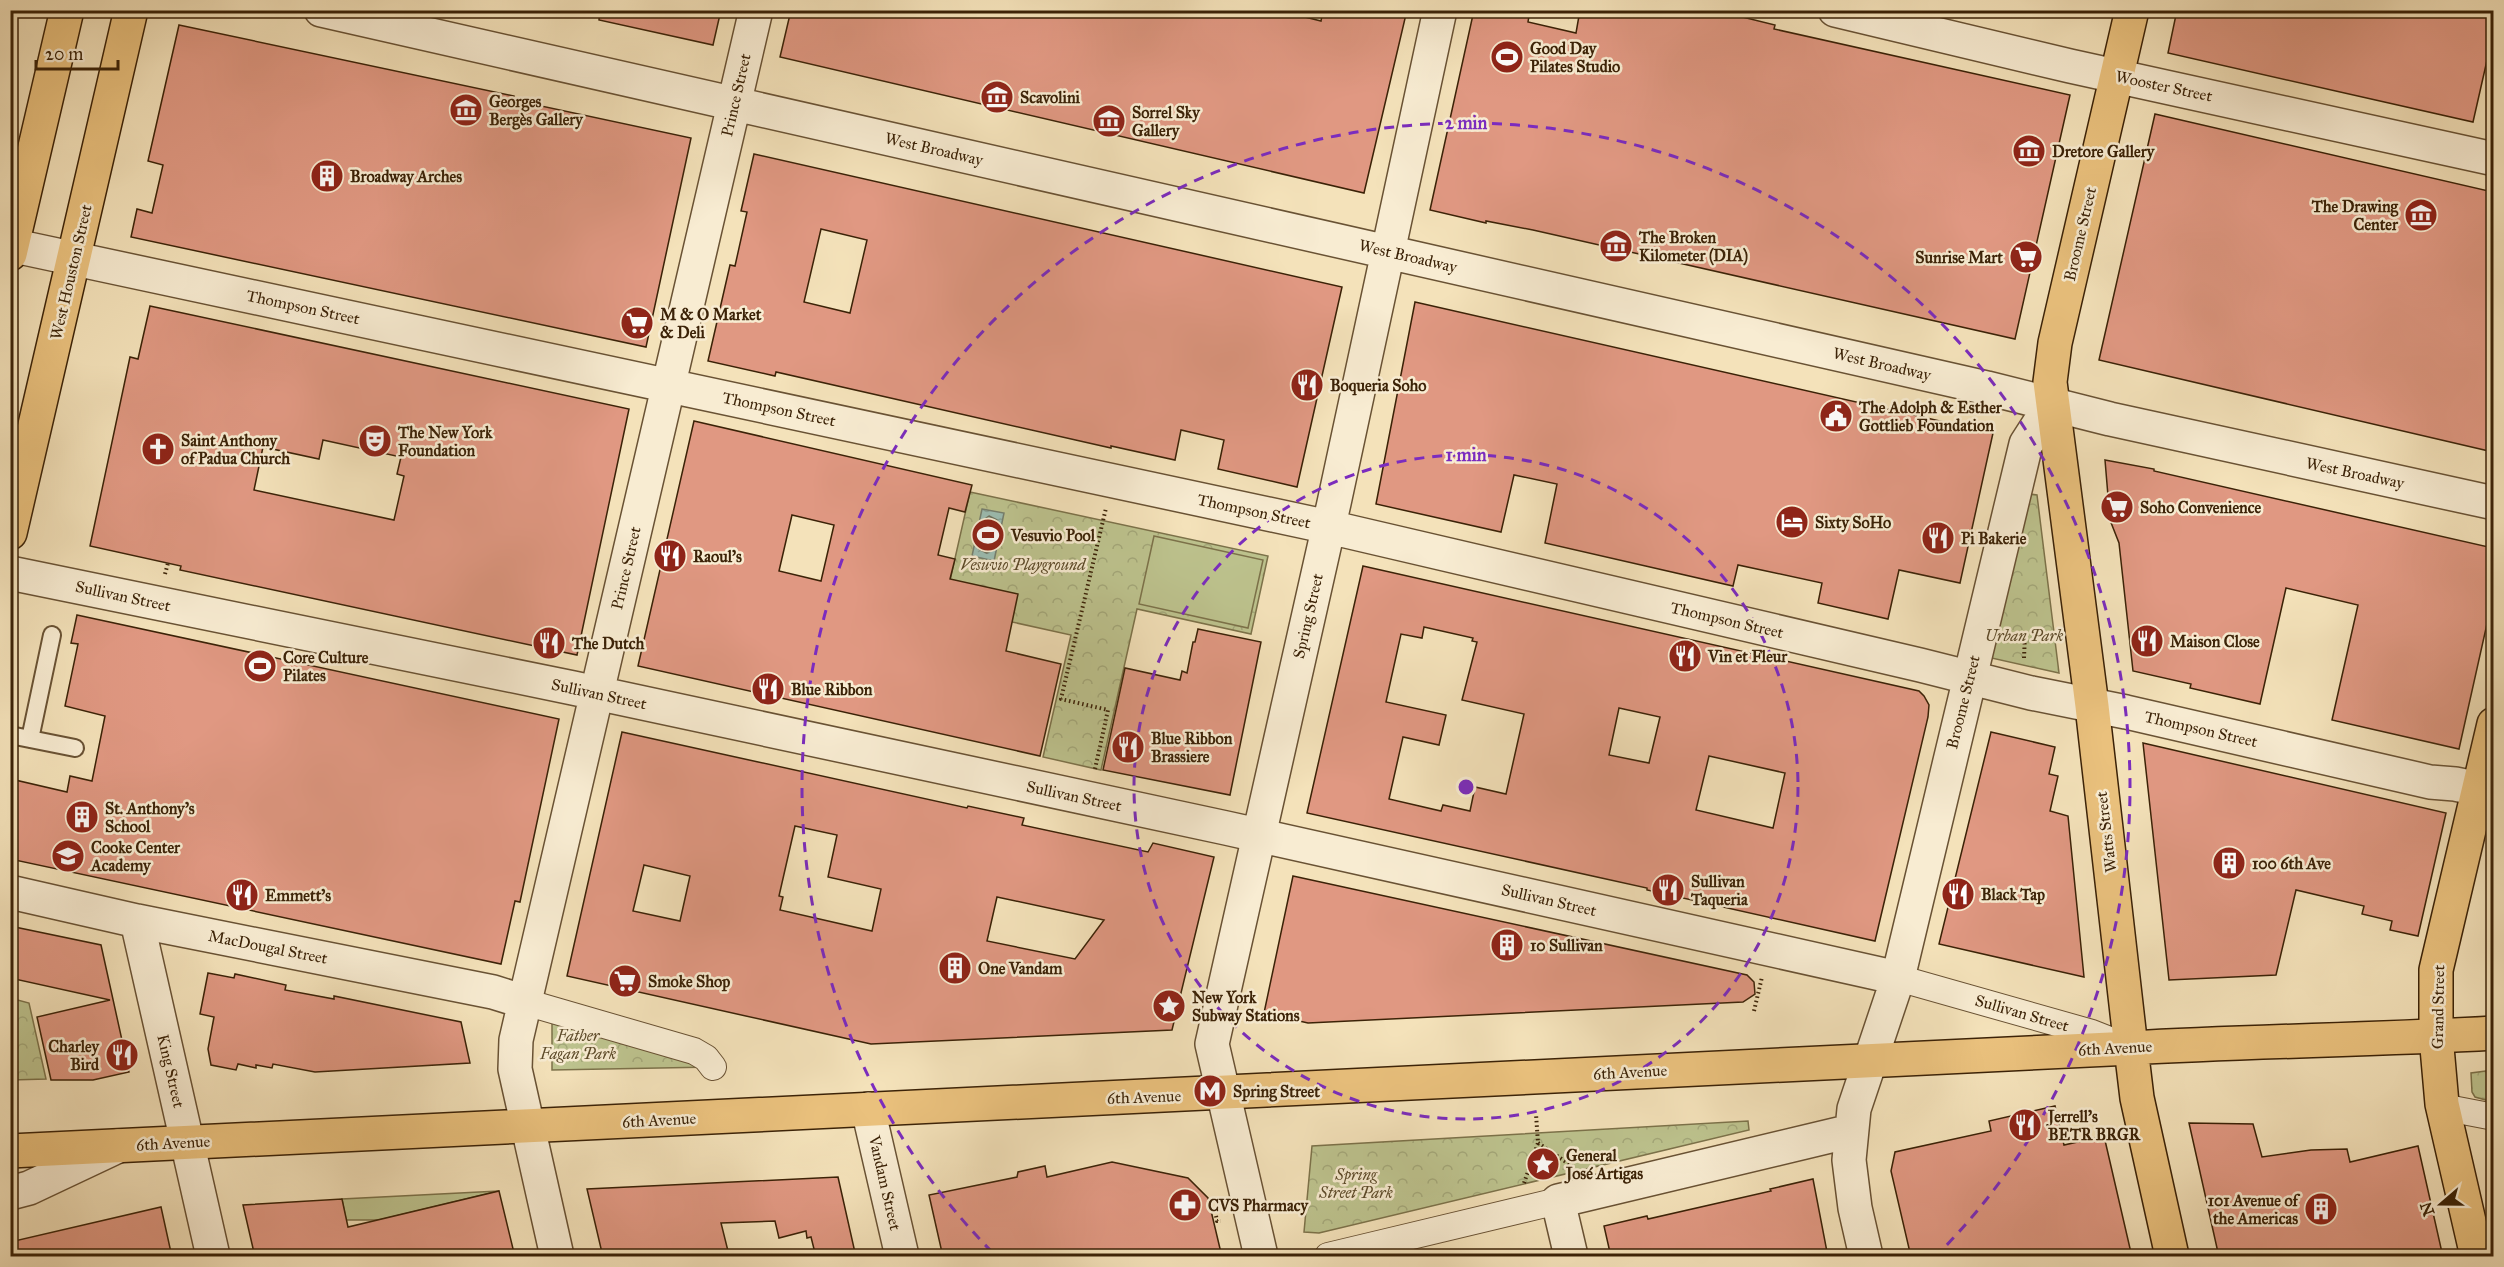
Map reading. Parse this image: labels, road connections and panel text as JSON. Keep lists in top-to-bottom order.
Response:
{
  "streets": {
    "main road": [
      "Broome Street",
      "West Houston Street",
      "Watts Street",
      "Grand Street",
      "6th Avenue"
    ],
    "street": [
      "Wooster Street",
      "Prince Street",
      "West Broadway",
      "Thompson Street",
      "Sullivan Street",
      "Spring Street",
      "MacDougal Street",
      "King Street",
      "Vandam Street"
    ]
  },
  "crossings": [
    ["Wooster Street", "Broome Street"],
    ["Prince Street", "West Broadway"],
    ["Prince Street", "Thompson Street"],
    ["Prince Street", "Sullivan Street"],
    ["Prince Street", "MacDougal Street"],
    ["Prince Street", "6th Avenue"],
    ["West Broadway", "Broome Street"],
    ["West Broadway", "Spring Street"],
    ["West Broadway", "Watts Street"],
    ["Broome Street", "Thompson Street"],
    ["Broome Street", "Sullivan Street"],
    ["Broome Street", "Watts Street"],
    ["Broome Street", "6th Avenue"],
    ["West Houston Street", "Thompson Street"],
    ["Thompson Street", "Spring Street"],
    ["Thompson Street", "Watts Street"],
    ["Thompson Street", "Grand Street"],
    ["Sullivan Street", "Spring Street"],
    ["Sullivan Street", "Watts Street"],
    ["Sullivan Street", "6th Avenue"],
    ["Spring Street", "6th Avenue"],
    ["Watts Street", "6th Avenue"],
    ["MacDougal Street", "King Street"],
    ["Grand Street", "6th Avenue"],
    ["6th Avenue", "King Street"],
    ["6th Avenue", "Vandam Street"]
  ],
  "parks": [
    "Vesuvio Playground",
    "Urban Park",
    "Father Fagan Park",
    "Spring Street Park"
  ],
  "places": {
    "sports": ["Good Day Pilates Studio", "Vesuvio Pool", "Core Culture Pilates"],
    "museum": [
      "Scavolini",
      "Georges Bergès Gallery",
      "Sorrel Sky Gallery",
      "Dretore Gallery",
      "The Drawing Center",
      "The Broken Kilometer (DIA)"
    ],
    "building": [
      "Broadway Arches",
      "St. Anthony's School",
      "100 6th Ave",
      "10 Sullivan",
      "One Vandam",
      "101 Avenue of the Americas"
    ],
    "supermarket": [
      "Sunrise Mart",
      "M & O Market & Deli",
      "Soho Convenience",
      "Smoke Shop"
    ],
    "restaurant": [
      "Boqueria Soho",
      "Pi Bakerie",
      "Raoul's",
      "Maison Close",
      "The Dutch",
      "Vin et Fleur",
      "Blue Ribbon",
      "Blue Ribbon Brassiere",
      "Sullivan Taqueria",
      "Black Tap",
      "Emmett's",
      "Charley Bird",
      "Jerrell's BETR BRGR"
    ],
    "public building": ["The Adolph & Esther Gottlieb Foundation"],
    "theatre": ["The New York Foundation"],
    "church": ["Saint Anthony of Padua Church"],
    "hotel": ["Sixty SoHo"],
    "school or university": ["Cooke Center Academy"],
    "place": ["New York Subway Stations", "General José Artigas"],
    "metro station": ["Spring Street"],
    "pharmacy": ["CVS Pharmacy"]
  },
  "scale_bar": "20 m",
  "north": "left",
  "rings": ["2 min", "1 min"]
}
